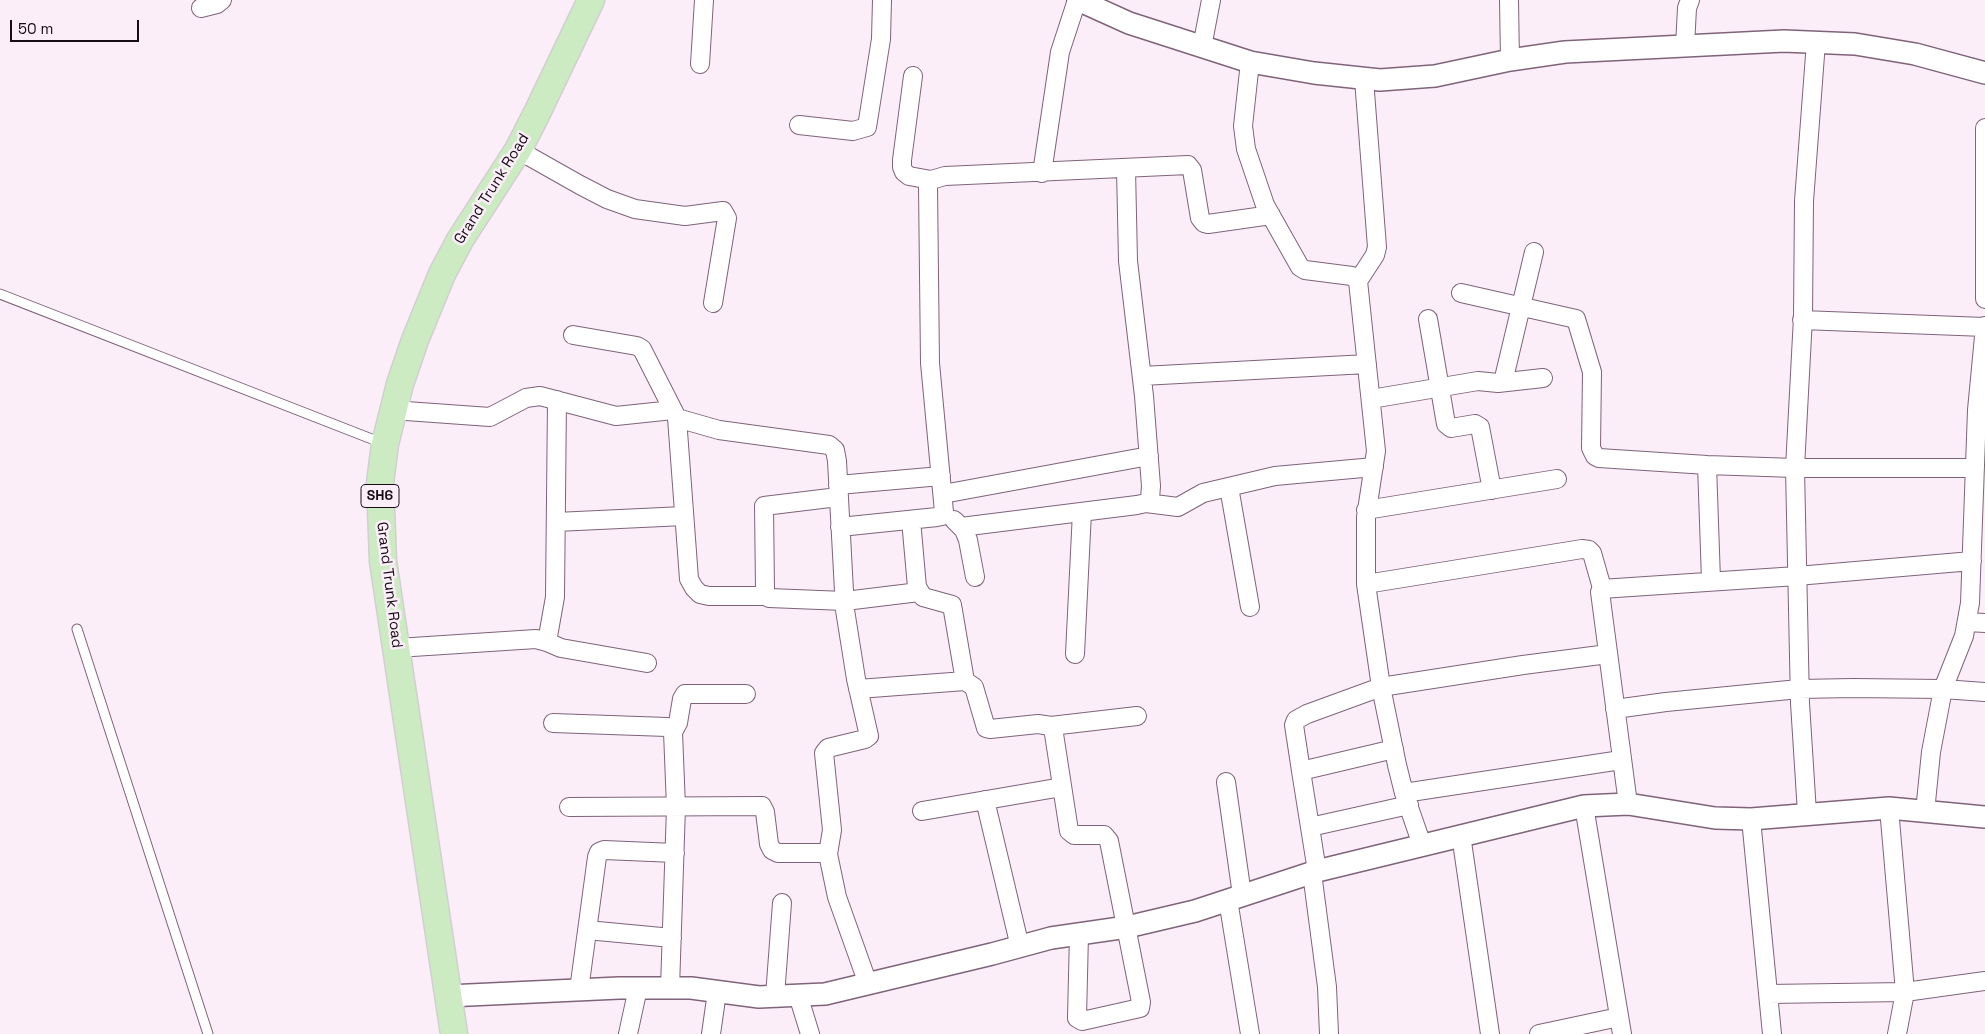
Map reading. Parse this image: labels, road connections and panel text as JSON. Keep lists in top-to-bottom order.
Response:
{
  "streets": {
    "main road": ["Grand Trunk Road", "SH6"]
  },
  "scale_bar": "50 m"
}
